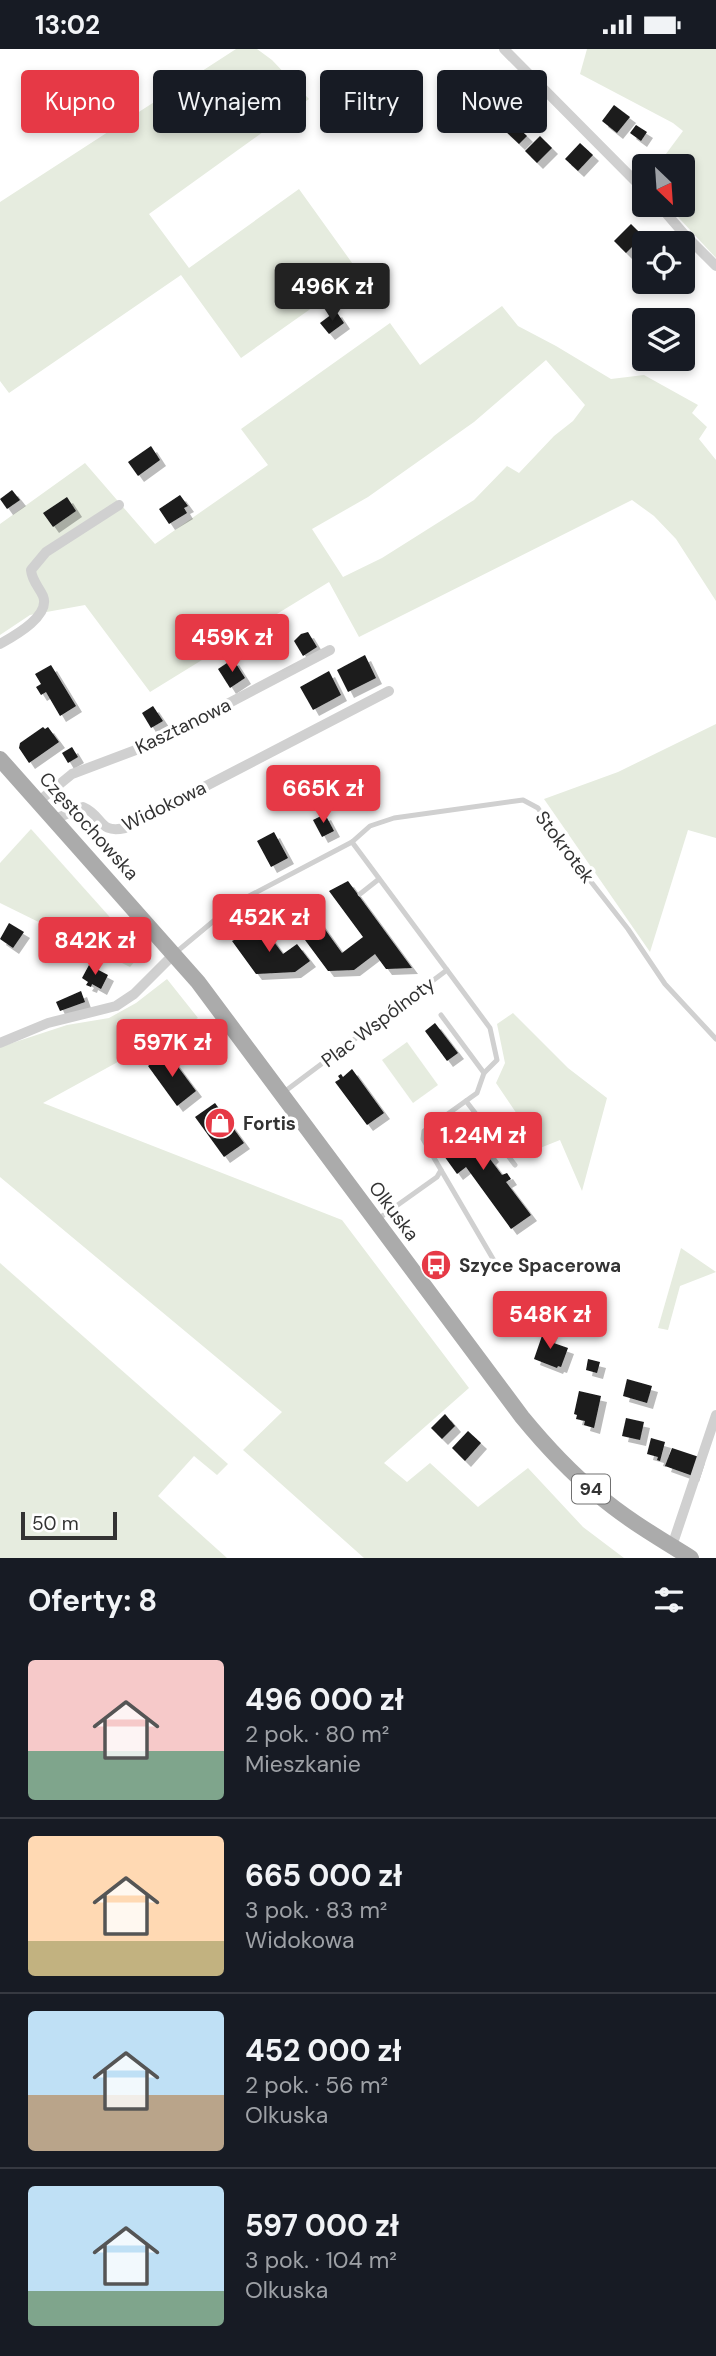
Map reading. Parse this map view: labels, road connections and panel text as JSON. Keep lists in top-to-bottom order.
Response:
{
  "streets": {
    "main road": ["Częstochowska", "Olkuska", "94"],
    "street": ["Kasztanowa", "Widokowa"],
    "lane": ["Stokrotek", "Plac Wspólnoty"]
  },
  "crossings": [
    ["Kasztanowa", "Częstochowska"],
    ["Widokowa", "Częstochowska"],
    ["Częstochowska", "Olkuska"],
    ["Stokrotek", "Plac Wspólnoty"],
    ["Plac Wspólnoty", "Olkuska"]
  ],
  "places": {
    "shop": ["Fortis"],
    "bus stop": ["Szyce Spacerowa"]
  },
  "scale_bar": "50 m",
  "north": "bottom right",
  "page": {
    "status": "13:02",
    "chip": [
      "Kupno",
      "Wynajem",
      "Filtry",
      "Nowe"
    ],
    "price": [
      "496K zł",
      "459K zł",
      "665K zł",
      "452K zł",
      "842K zł",
      "597K zł",
      "1.24M zł",
      "548K zł"
    ],
    "scale": "50 m",
    "heading": "Oferty: 8",
    "list": [
      {
        "name": "496 000 zł",
        "note": "2 pok. · 80 m² · Mieszkanie"
      },
      {
        "name": "665 000 zł",
        "note": "3 pok. · 83 m² · Widokowa"
      },
      {
        "name": "452 000 zł",
        "note": "2 pok. · 56 m² · Olkuska"
      },
      {
        "name": "597 000 zł",
        "note": "3 pok. · 104 m² · Olkuska"
      }
    ]
  }
}
